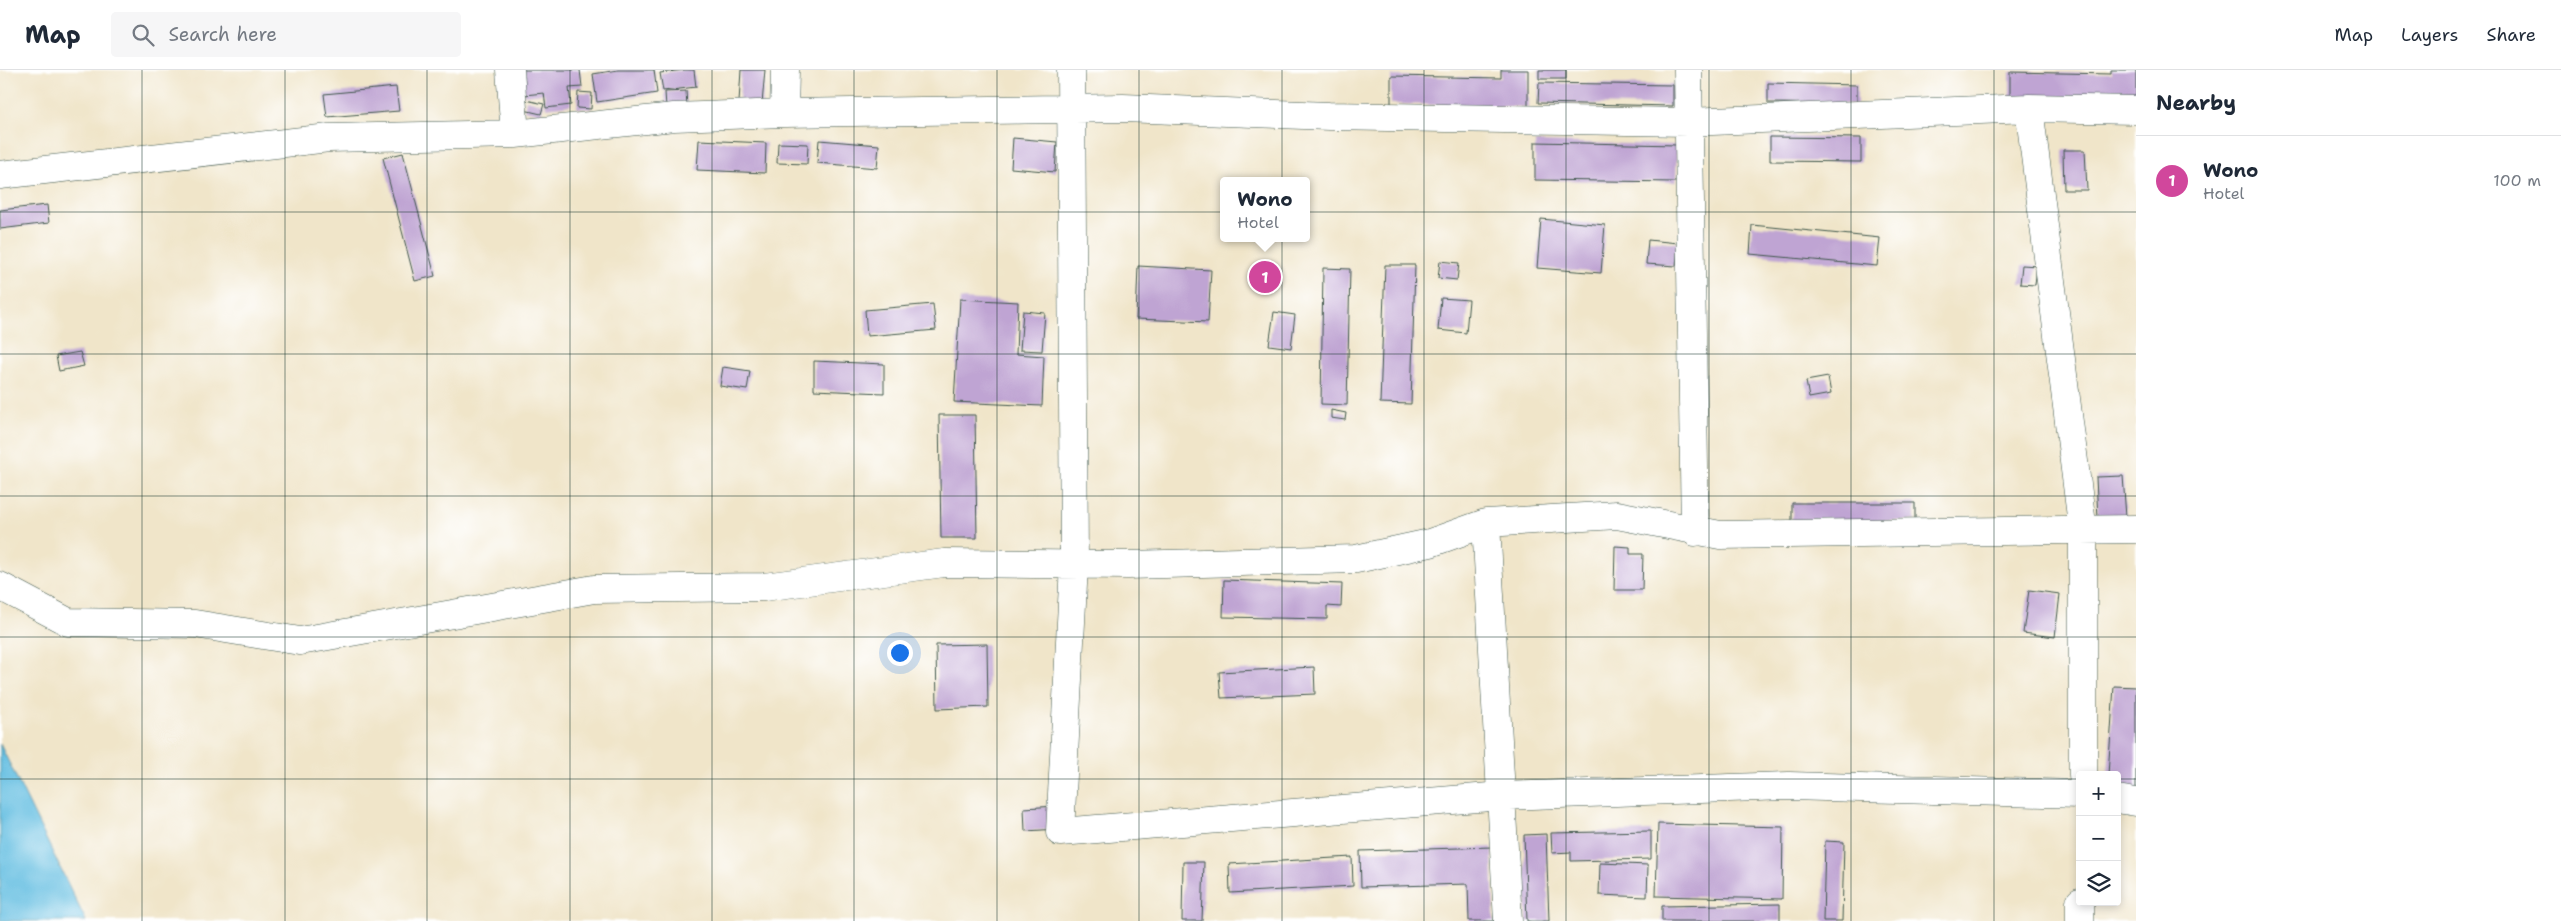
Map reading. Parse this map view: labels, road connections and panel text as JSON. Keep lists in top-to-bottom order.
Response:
{
  "page": {
    "header": "Map",
    "search": "Search here",
    "nav": ["Map", "Layers", "Share"],
    "heading": "Nearby",
    "list": [
      {
        "mark": "1",
        "name": "Wono",
        "note": "Hotel",
        "value": "100 m"
      }
    ],
    "popup": ["Wono", "Hotel"],
    "pins": "1",
    "map_buttons": ["+", "−"]
  }
}
